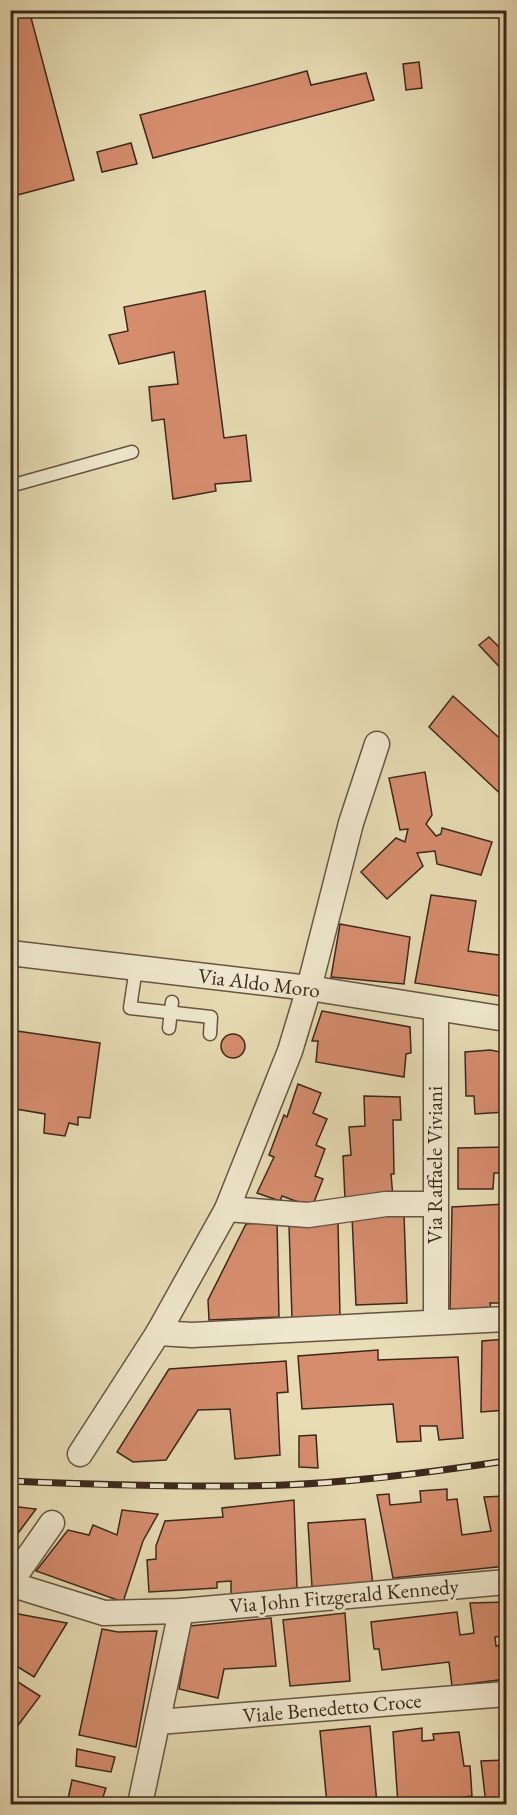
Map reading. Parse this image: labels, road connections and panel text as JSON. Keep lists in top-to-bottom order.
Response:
{
  "streets": {
    "street": [
      "Via Aldo Moro",
      "Via Raffaele Viviani",
      "Via John Fitzgerald Kennedy",
      "Viale Benedetto Croce"
    ]
  },
  "crossings": [
    ["Via Aldo Moro", "Via Raffaele Viviani"]
  ]
}
